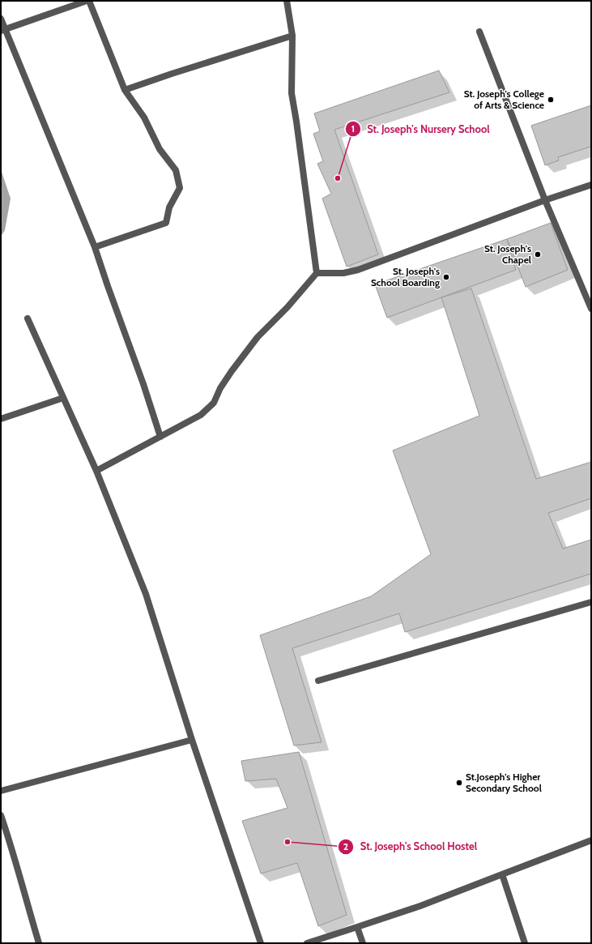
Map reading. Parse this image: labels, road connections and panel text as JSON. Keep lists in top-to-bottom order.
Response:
{
  "places": [
    "St. Joseph's College of Arts & Science",
    "St. Joseph's Nursery School",
    "St. Joseph's Chapel",
    "St. Joseph's School Boarding",
    "St.Joseph's Higher Secondary School",
    "St. Joseph's School Hostel"
  ]
}
